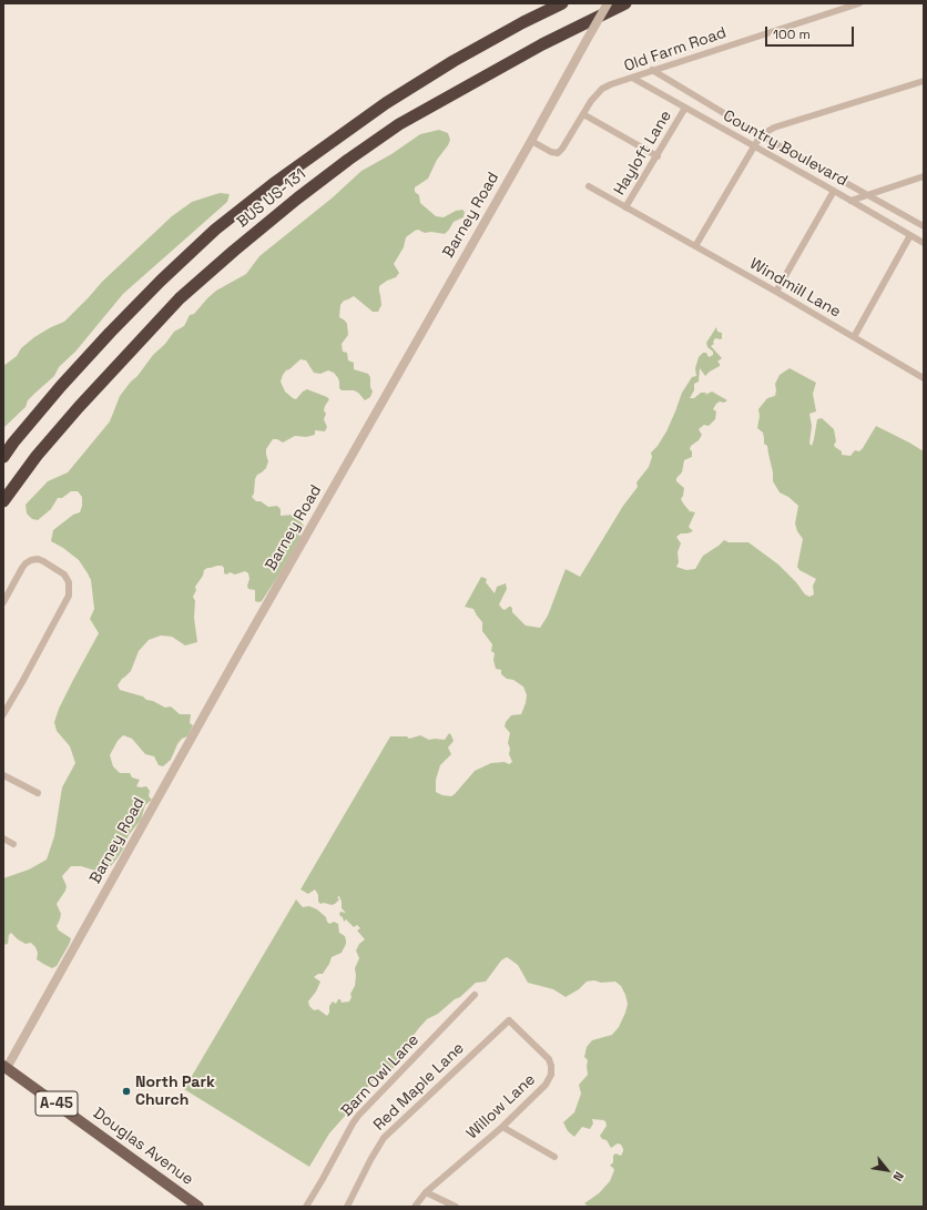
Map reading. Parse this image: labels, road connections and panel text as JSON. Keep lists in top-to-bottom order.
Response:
{
  "streets": {
    "highway": ["BUS US-131"],
    "main road": ["A-45", "Douglas Avenue"],
    "street": [
      "Old Farm Road",
      "Country Boulevard",
      "Hayloft Lane",
      "Barney Road",
      "Windmill Lane",
      "Barn Owl Lane",
      "Red Maple Lane",
      "Willow Lane"
    ]
  },
  "crossings": [
    ["Old Farm Road", "Country Boulevard"],
    ["Old Farm Road", "Barney Road"],
    ["Country Boulevard", "Hayloft Lane"],
    ["Hayloft Lane", "Windmill Lane"],
    ["Barney Road", "Douglas Avenue"],
    ["Red Maple Lane", "Willow Lane"]
  ],
  "places": ["North Park Church"],
  "scale_bar": "100 m",
  "north": "bottom right"
}
